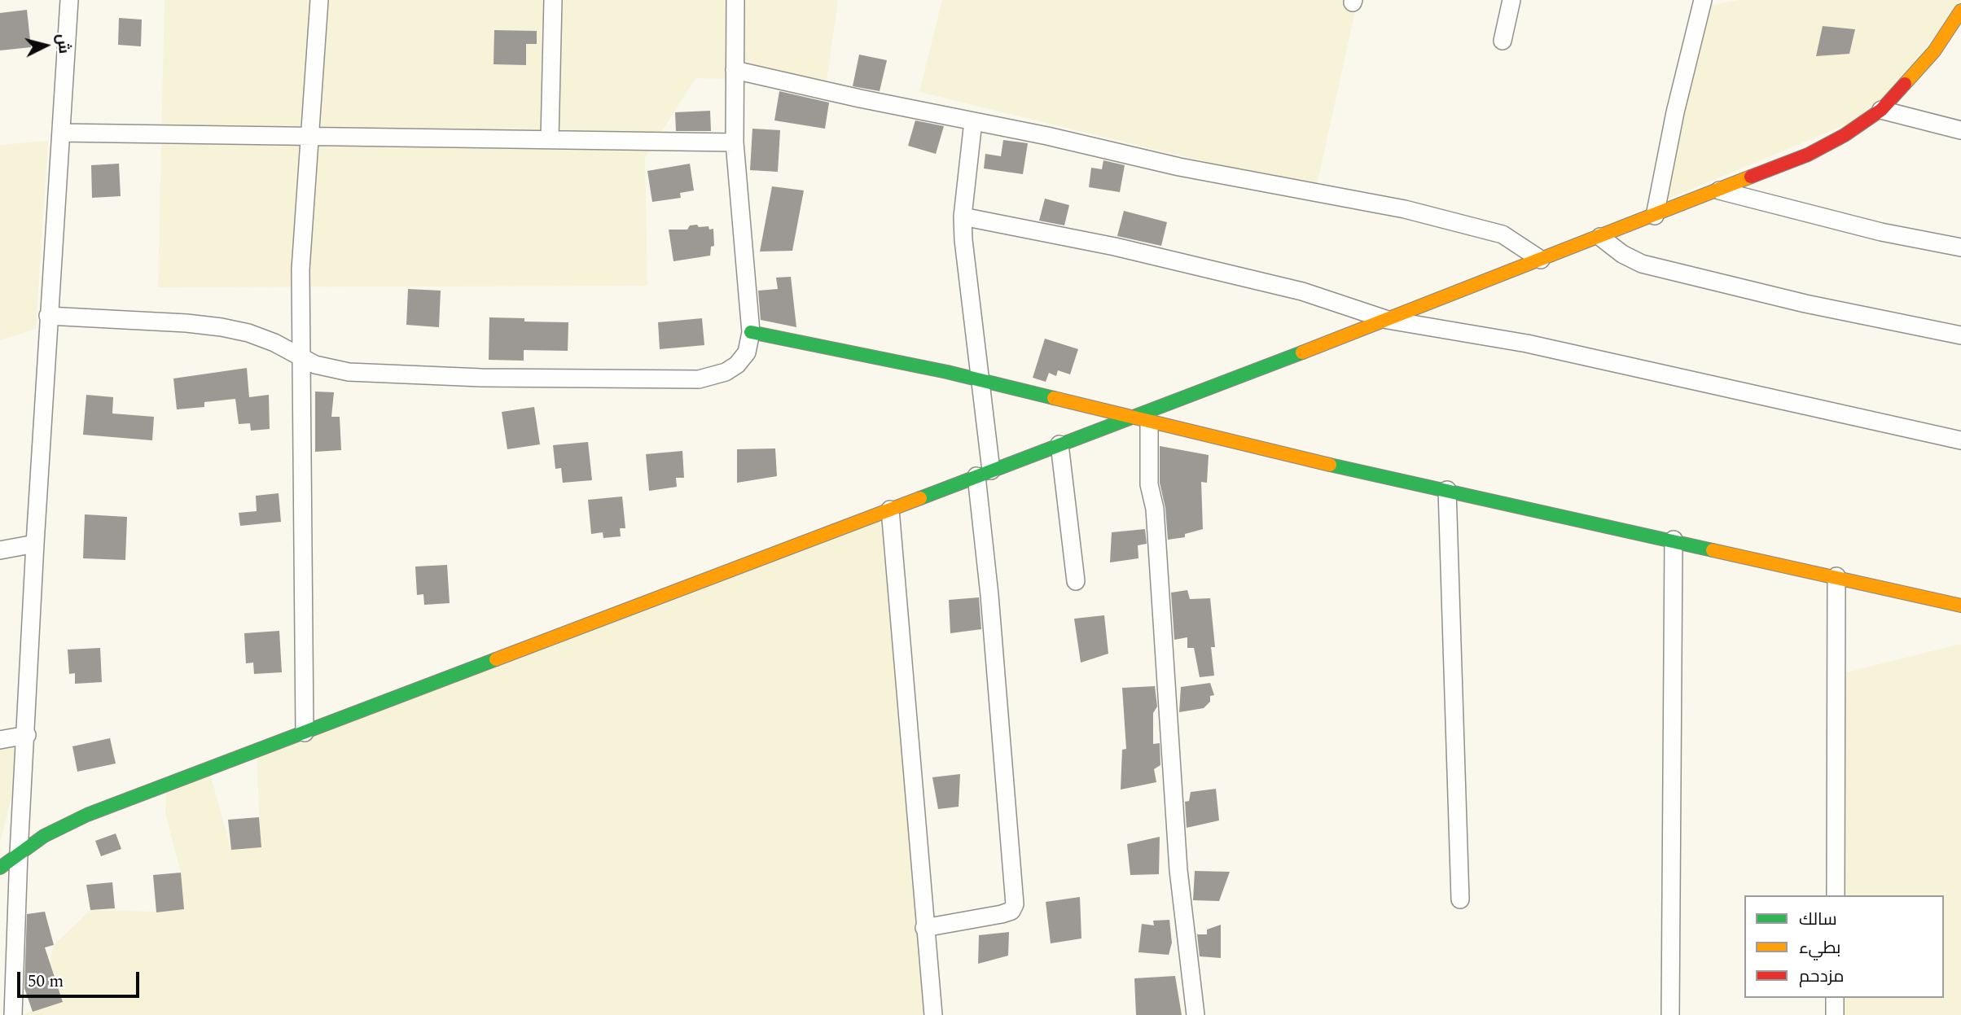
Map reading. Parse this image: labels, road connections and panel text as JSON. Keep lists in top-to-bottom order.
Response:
{
  "legend": ["سالك", "بطيء", "مزدحم"],
  "scale_bar": "50 m",
  "north": "right"
}
